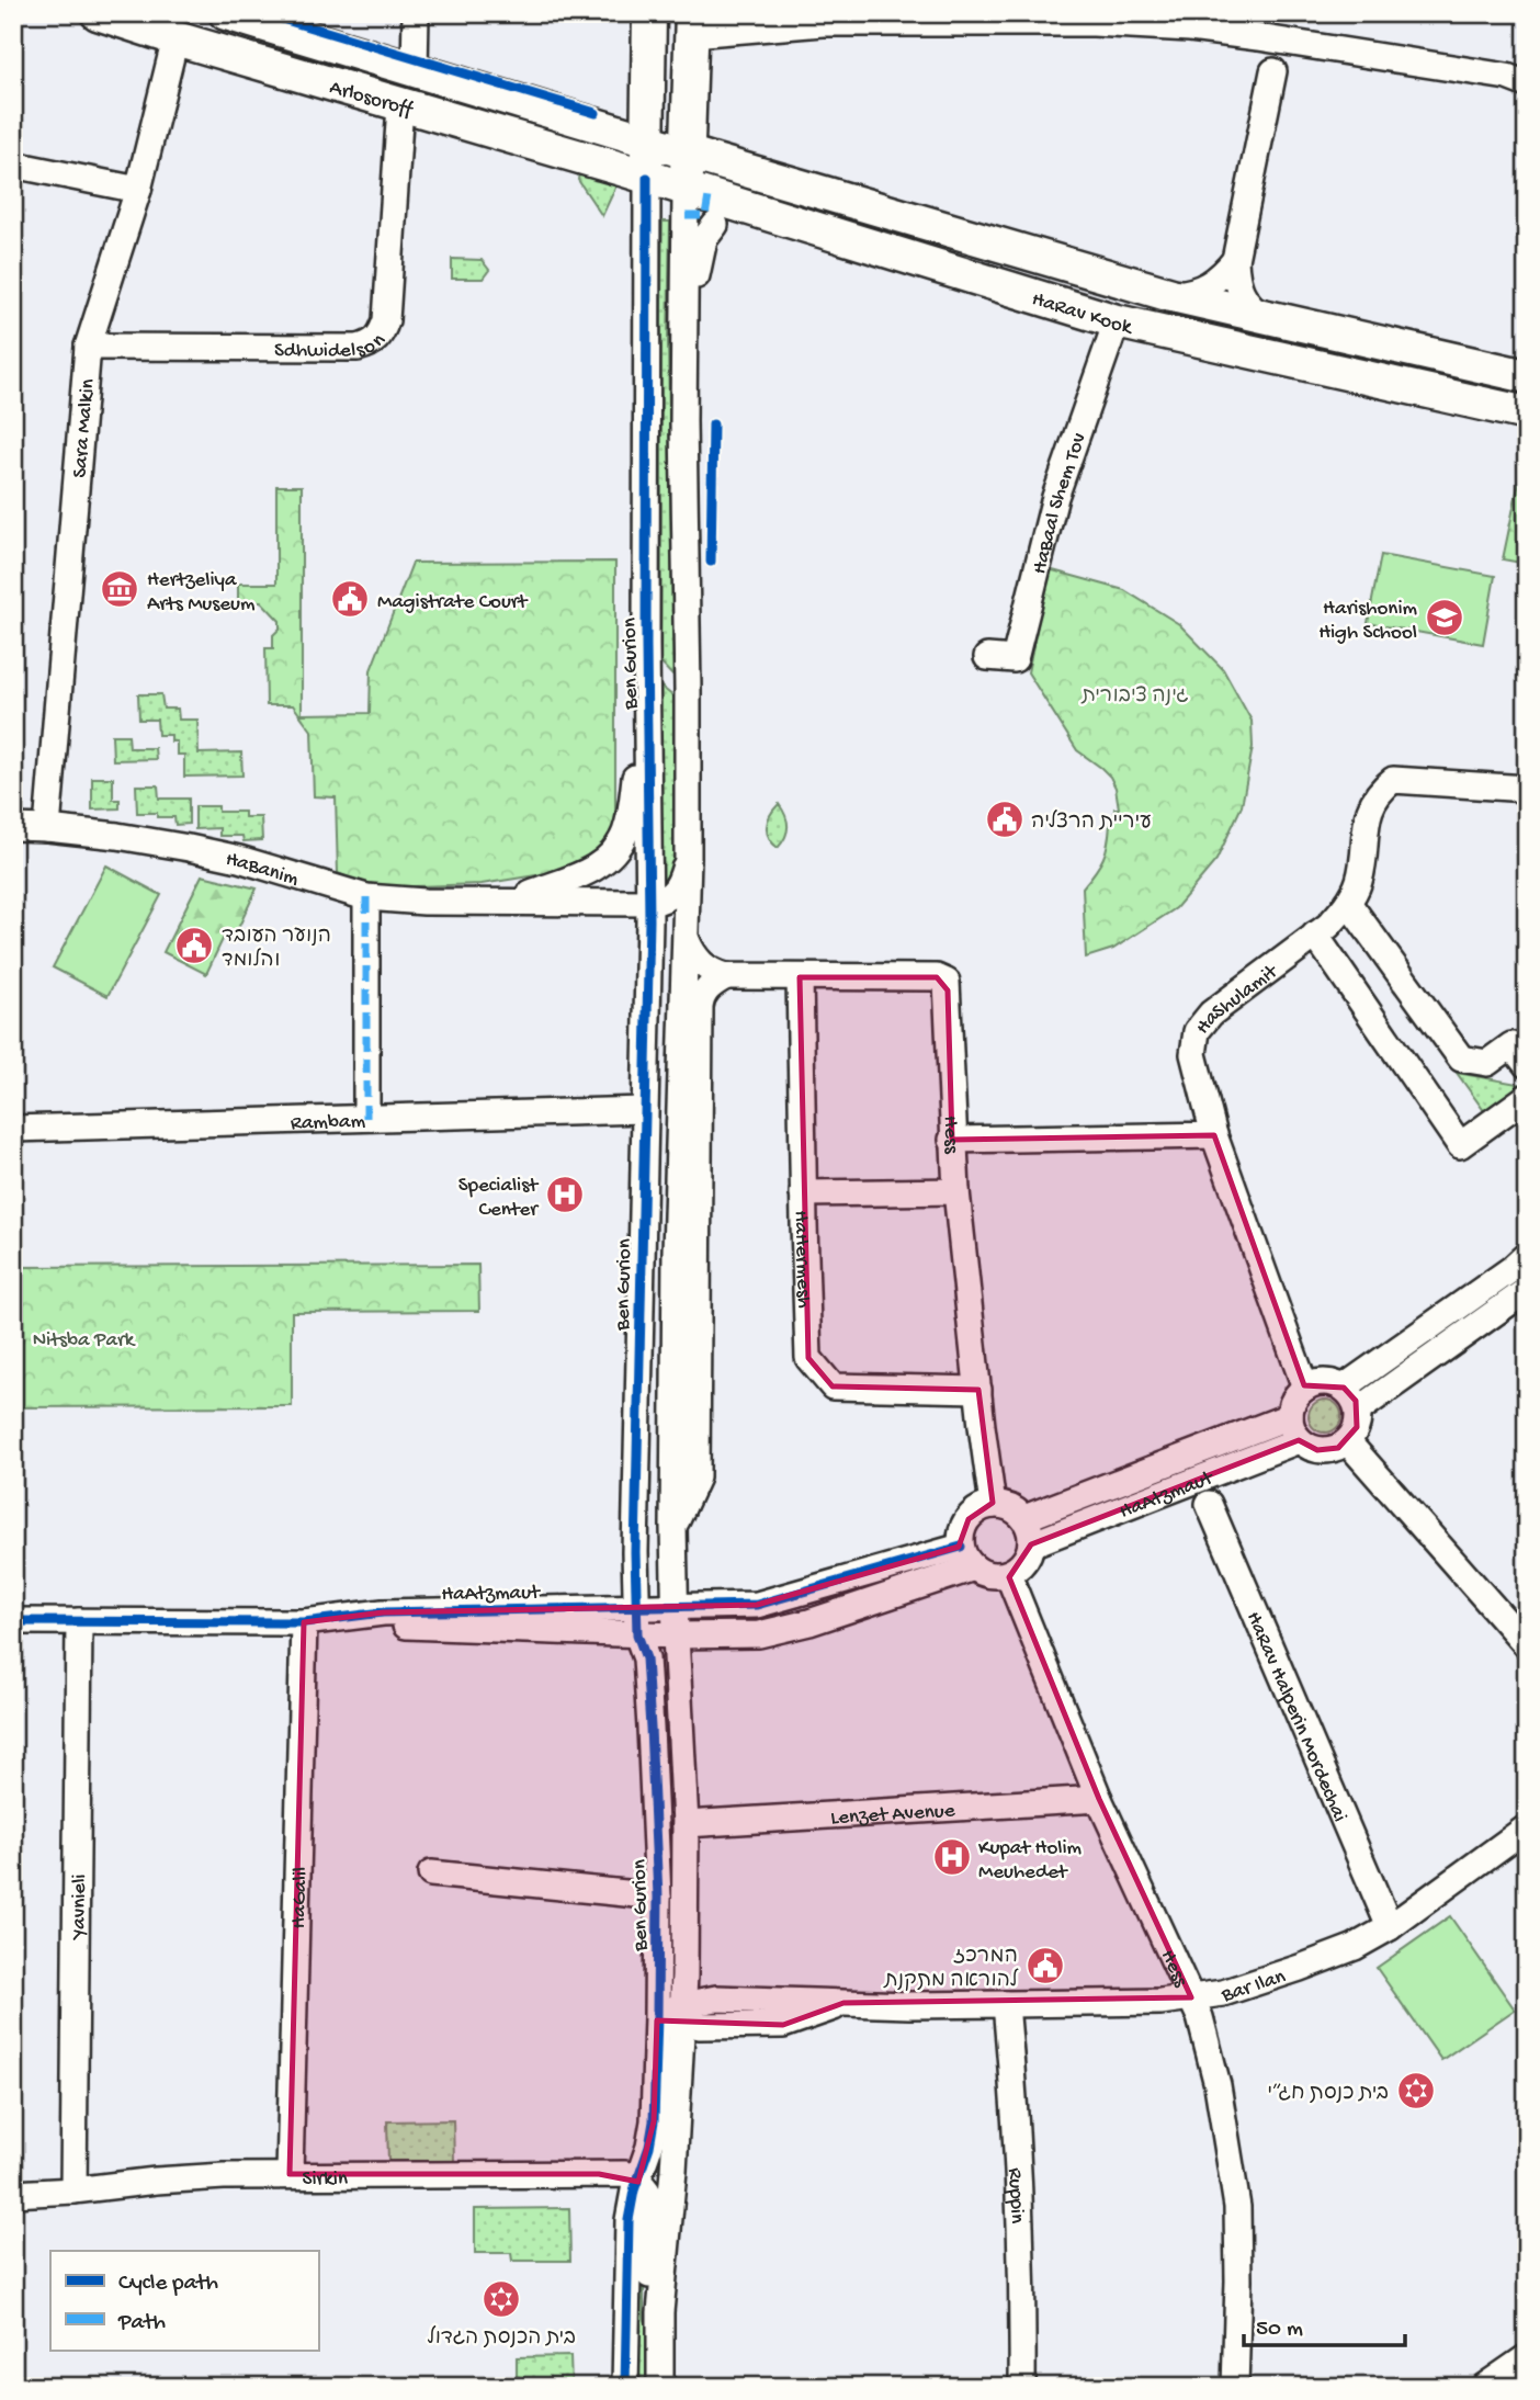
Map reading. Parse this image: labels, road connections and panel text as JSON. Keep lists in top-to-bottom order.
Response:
{
  "streets": {
    "main road": ["Arlosoroff", "HaRav Kook", "Ben Gurion"],
    "street": [
      "Sdhwidelson",
      "Sara Malkin",
      "HaBaal Shem Tov",
      "HaBanim",
      "HaShulamit",
      "Rambam",
      "Hess",
      "HaHermesh",
      "HaAtzmaut",
      "HaRav Halperin Mordechai",
      "Lenzet Avenue",
      "HaGalil",
      "Yavnieli",
      "Bar Ilan",
      "Sirkin",
      "Ruppin"
    ]
  },
  "crossings": [
    ["Arlosoroff", "HaRav Kook"],
    ["Arlosoroff", "Sdhwidelson"],
    ["Arlosoroff", "Sara Malkin"],
    ["Arlosoroff", "Ben Gurion"],
    ["HaRav Kook", "HaBaal Shem Tov"],
    ["HaRav Kook", "Ben Gurion"],
    ["Sdhwidelson", "Sara Malkin"],
    ["Sara Malkin", "HaBanim"],
    ["Ben Gurion", "HaBanim"],
    ["Ben Gurion", "Rambam"],
    ["Ben Gurion", "HaAtzmaut"],
    ["Ben Gurion", "Lenzet Avenue"],
    ["Ben Gurion", "Bar Ilan"],
    ["Ben Gurion", "Sirkin"],
    ["HaShulamit", "HaAtzmaut"],
    ["Hess", "HaHermesh"],
    ["Hess", "HaAtzmaut"],
    ["Hess", "Lenzet Avenue"],
    ["Hess", "Bar Ilan"],
    ["HaAtzmaut", "HaGalil"],
    ["HaAtzmaut", "Yavnieli"],
    ["HaRav Halperin Mordechai", "Bar Ilan"],
    ["HaGalil", "Sirkin"],
    ["Yavnieli", "Sirkin"],
    ["Bar Ilan", "Ruppin"]
  ],
  "parks": ["גינה ציבורית", "Nitsba Park"],
  "places": {
    "museum": ["Hertzeliya Arts Museum"],
    "public building": [
      "Magistrate Court",
      "עיריית הרצליה",
      "הנוער העובד והלומד",
      "המרכז להוראה מתקנת"
    ],
    "school or university": ["Harishonim High School"],
    "hospital": ["Specialist Center", "Kupat Holim Meuhedet"],
    "synagogue": ["בית כנסת חג״י", "בית הכנסת הגדול"]
  },
  "legend": ["Cycle path", "Path"],
  "scale_bar": "50 m"
}
